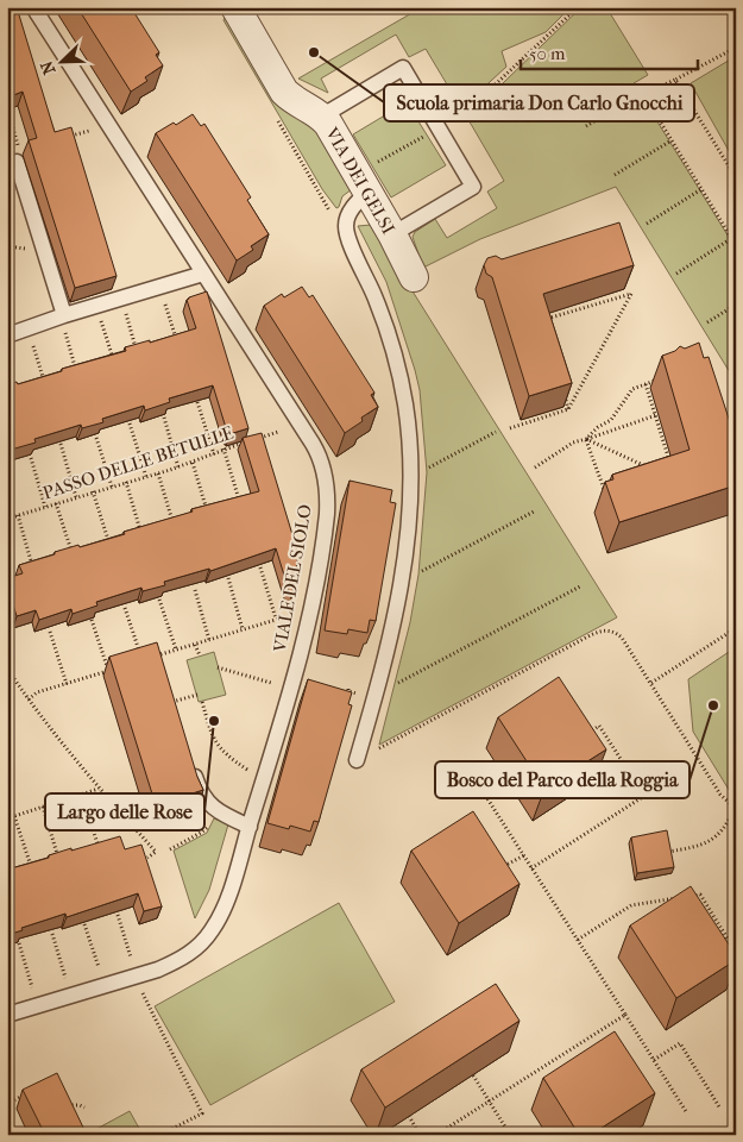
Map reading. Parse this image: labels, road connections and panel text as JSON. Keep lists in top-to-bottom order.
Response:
{
  "streets": {
    "street": ["VIA DEI GELSI"],
    "lane": ["VIALE DEL SIOLO"],
    "path": ["PASSO DELLE BETULLE"]
  },
  "places": ["Scuola primaria Don Carlo Gnocchi", "Bosco del Parco della Roggia", "Largo delle Rose"],
  "scale_bar": "50 m",
  "north": "bottom left"
}
